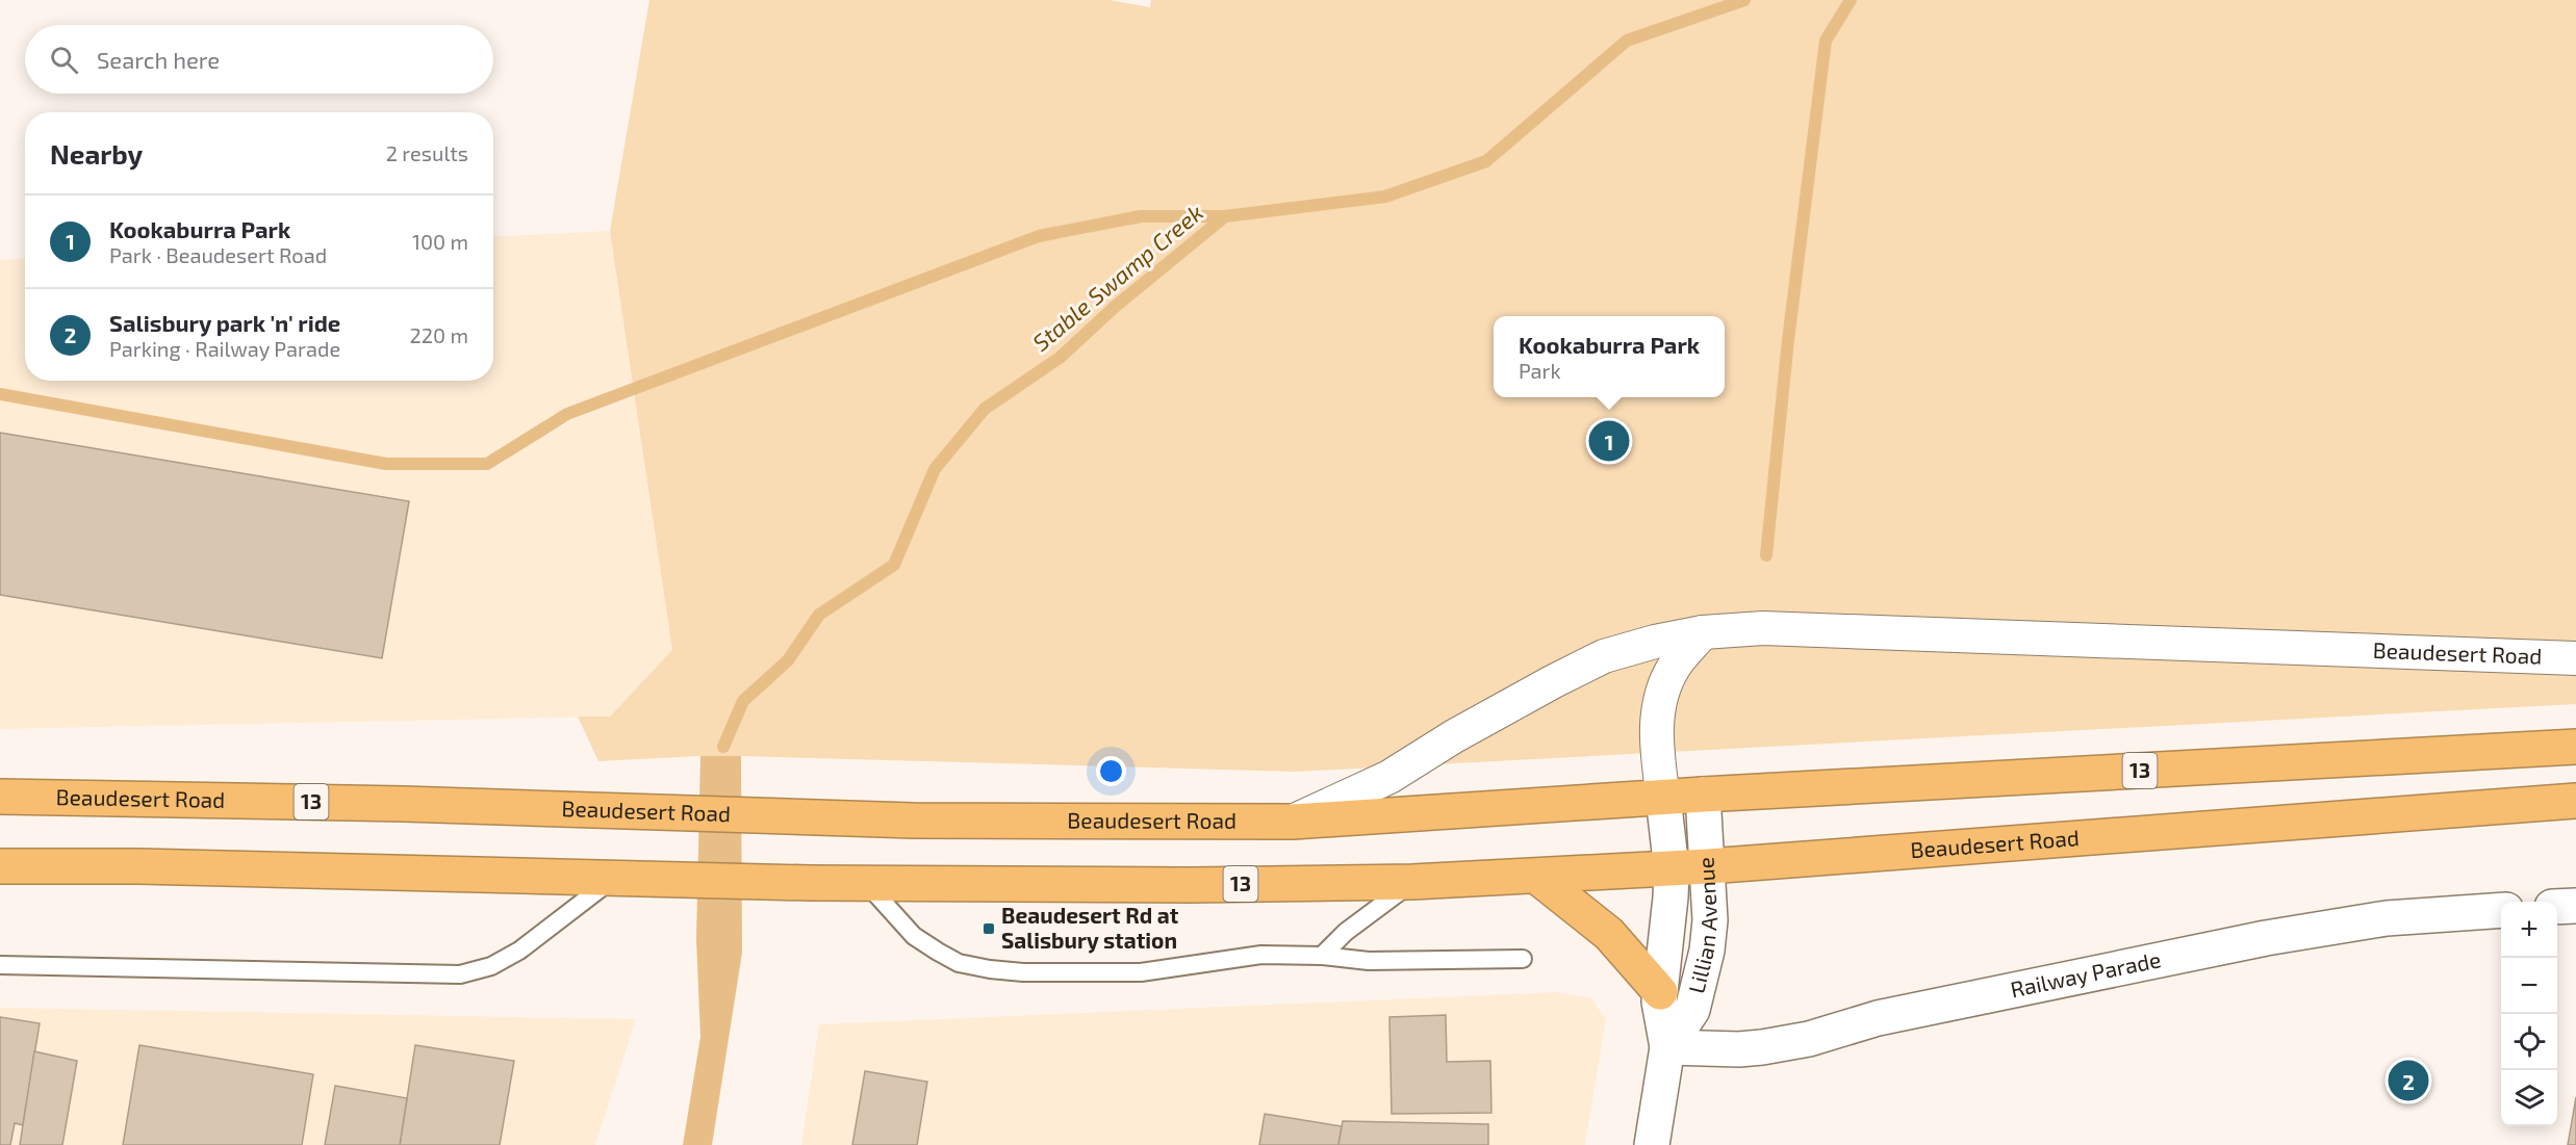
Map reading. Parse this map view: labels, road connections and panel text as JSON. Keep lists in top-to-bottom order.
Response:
{
  "streets": {
    "highway": ["Beaudesert Road", "13"],
    "street": ["Lillian Avenue", "Railway Parade"]
  },
  "crossings": [
    ["Beaudesert Road", "Lillian Avenue"],
    ["Lillian Avenue", "Railway Parade"]
  ],
  "water": ["Stable Swamp Creek"],
  "places": {
    "transit": ["Beaudesert Rd at Salisbury station"]
  },
  "page": {
    "search": "Search here",
    "heading": ["Nearby", "2 results"],
    "list": [
      {
        "mark": "1",
        "name": "Kookaburra Park",
        "note": "Park · Beaudesert Road",
        "value": "100 m"
      },
      {
        "mark": "2",
        "name": "Salisbury park 'n' ride",
        "note": "Parking · Railway Parade",
        "value": "220 m"
      }
    ],
    "popup": ["Kookaburra Park", "Park"],
    "pins": ["1", "2"],
    "map_buttons": ["+", "−"]
  }
}
